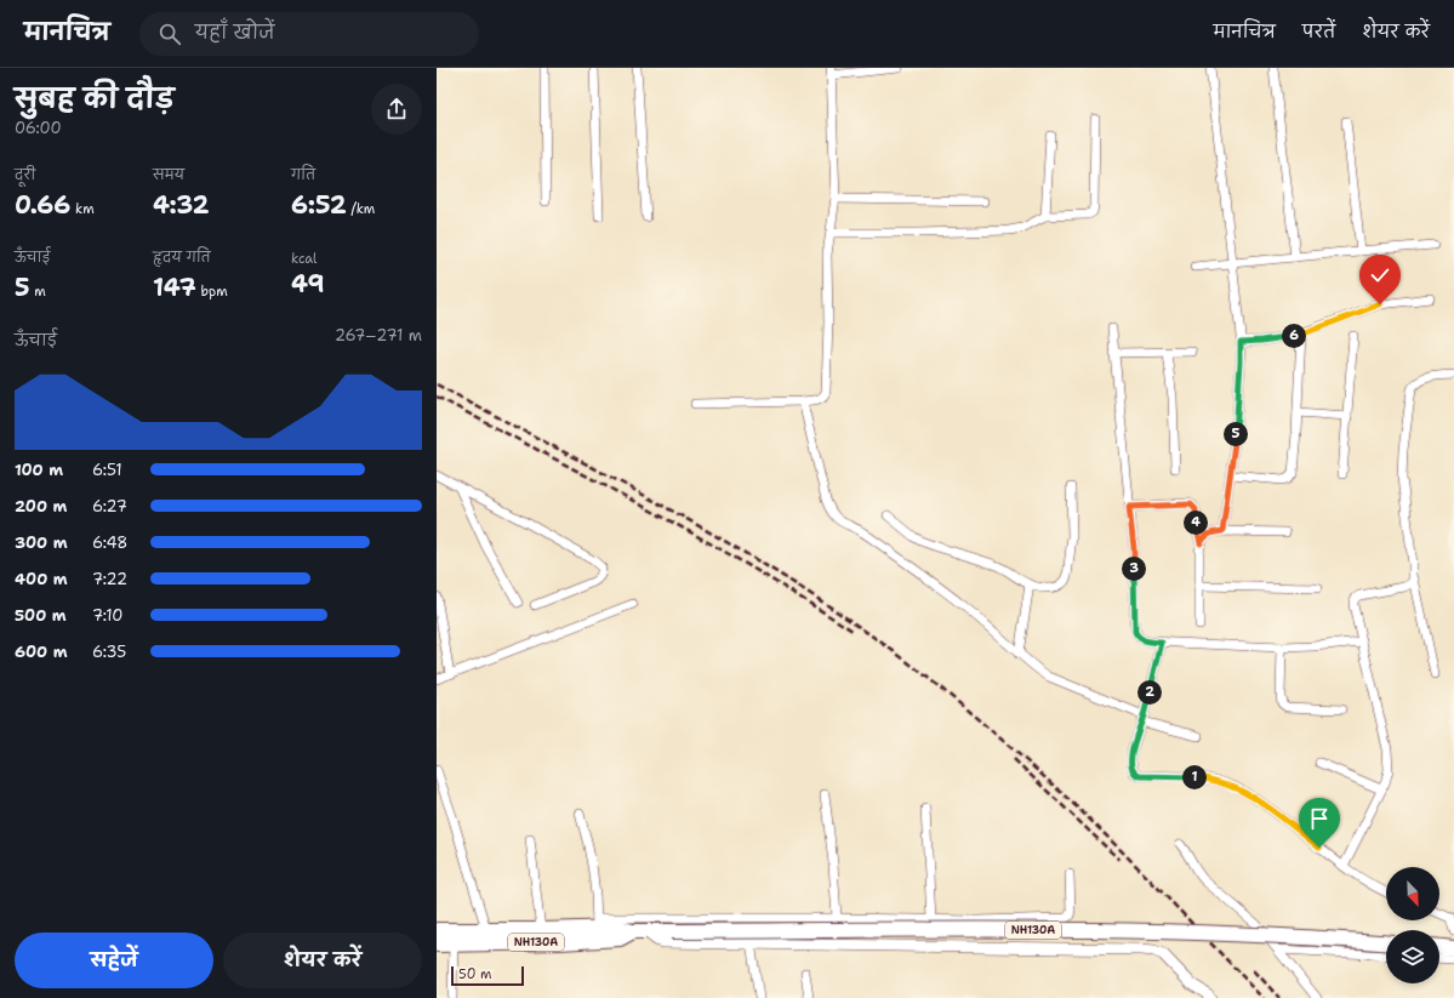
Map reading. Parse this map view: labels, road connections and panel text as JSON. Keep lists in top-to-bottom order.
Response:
{
  "streets": {
    "highway": ["NH130A"]
  },
  "scale_bar": "50 m",
  "north": "bottom right",
  "page": {
    "header": "मानचित्र",
    "search": "यहाँ खोजें",
    "nav": ["मानचित्र", "परतें", "शेयर करें"],
    "heading": ["सुबह की दौड़", "06:00"],
    "stats": [
      ["दूरी", "0.66 km"],
      ["समय", "4:32"],
      ["गति", "6:52 /km"],
      ["ऊँचाई", "5 m"],
      ["हृदय गति", "147 bpm"],
      ["kcal", "49"]
    ],
    "chart": ["ऊँचाई", "267–271 m"],
    "pins": [
      "6",
      "5",
      "4",
      "3",
      "2",
      "1"
    ],
    "list": [
      {
        "name": "100 m",
        "note": "6:51"
      },
      {
        "name": "200 m",
        "note": "6:27"
      },
      {
        "name": "300 m",
        "note": "6:48"
      },
      {
        "name": "400 m",
        "note": "7:22"
      },
      {
        "name": "500 m",
        "note": "7:10"
      },
      {
        "name": "600 m",
        "note": "6:35"
      }
    ],
    "buttons": ["सहेजें", "शेयर करें"],
    "scale": "50 m"
  }
}
